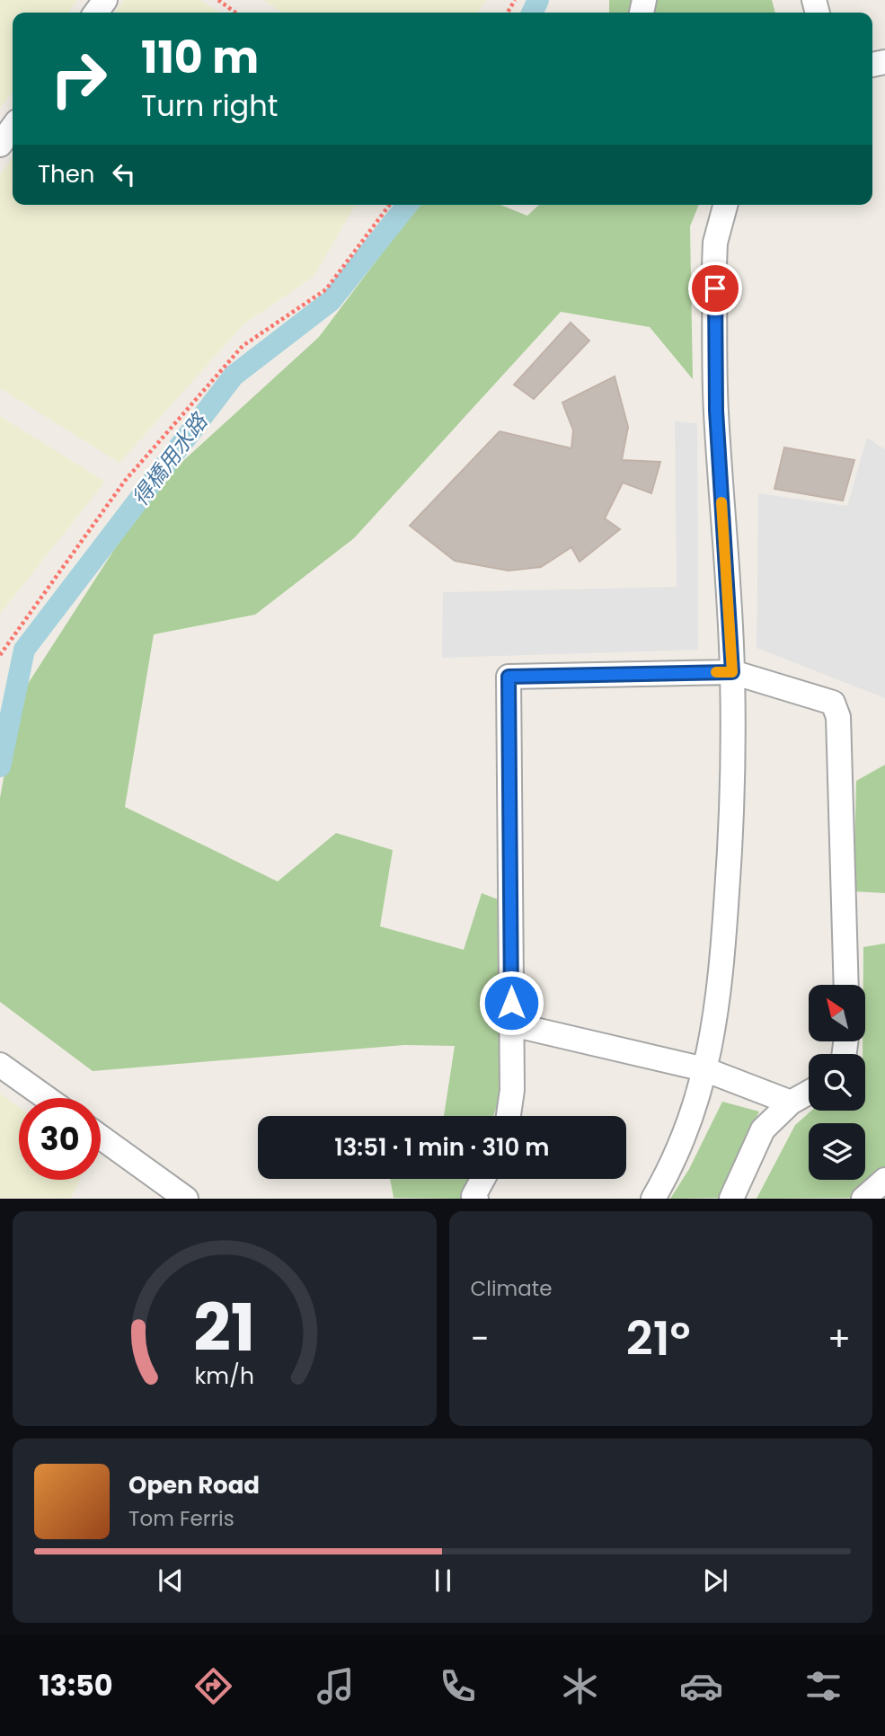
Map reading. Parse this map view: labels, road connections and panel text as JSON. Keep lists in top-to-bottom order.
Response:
{
  "water": ["得橋用水路"],
  "north": "top left",
  "page": {
    "turn": ["110 m", "Turn right"],
    "then": "Then",
    "limit": "30",
    "trip": "13:51 · 1 min · 310 m",
    "tile": "Climate",
    "heat": ["−", "21°", "+"],
    "song": ["Open Road", "Tom Ferris"],
    "tabs": "13:50",
    "gauge": ["21", "km/h"]
  }
}
